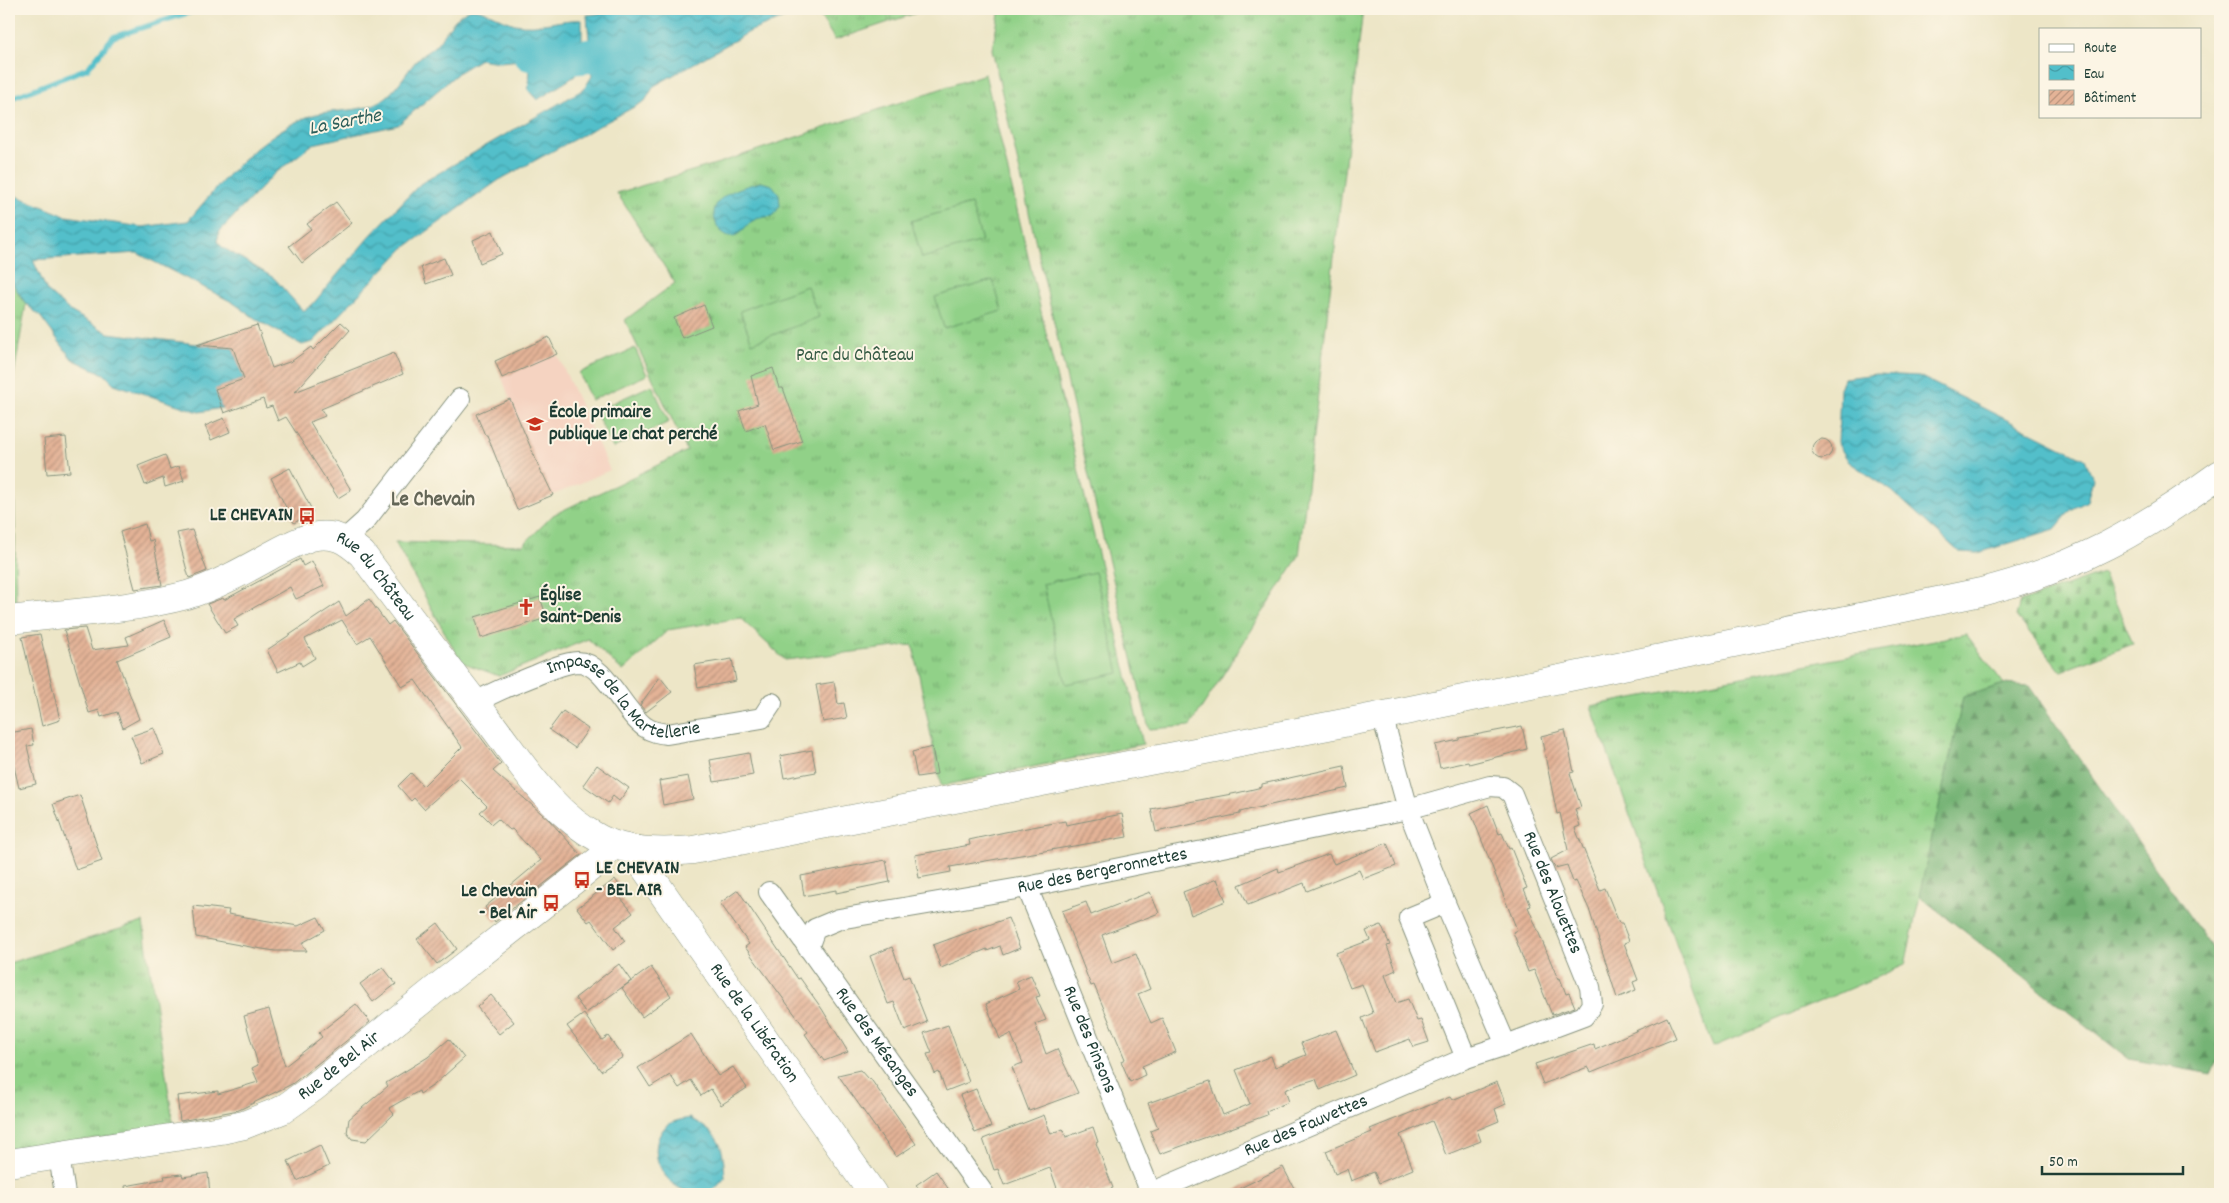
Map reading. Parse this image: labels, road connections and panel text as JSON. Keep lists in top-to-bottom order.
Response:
{
  "streets": {
    "street": [
      "Rue du Château",
      "Impasse de la Martellerie",
      "Rue des Bergeronnettes",
      "Rue des Alouettes",
      "Rue de la Libération",
      "Rue des Pinsons",
      "Rue des Mésanges",
      "Rue de Bel Air",
      "Rue des Fauvettes"
    ]
  },
  "crossings": [
    ["Rue du Château", "Impasse de la Martellerie"],
    ["Rue du Château", "Rue de la Libération"],
    ["Rue du Château", "Rue de Bel Air"],
    ["Rue des Bergeronnettes", "Rue des Alouettes"],
    ["Rue des Bergeronnettes", "Rue des Pinsons"],
    ["Rue des Bergeronnettes", "Rue des Mésanges"],
    ["Rue des Alouettes", "Rue des Fauvettes"],
    ["Rue des Pinsons", "Rue des Fauvettes"]
  ],
  "districts": ["Le Chevain"],
  "water": ["La Sarthe"],
  "parks": ["Parc du Château"],
  "places": {
    "school or university": ["École primaire publique Le chat perché"],
    "bus stop": ["LE CHEVAIN", "LE CHEVAIN - BEL AIR", "Le Chevain - Bel Air"],
    "church": ["Église Saint-Denis"]
  },
  "legend": ["Route", "Eau", "Bâtiment"],
  "scale_bar": "50 m"
}
